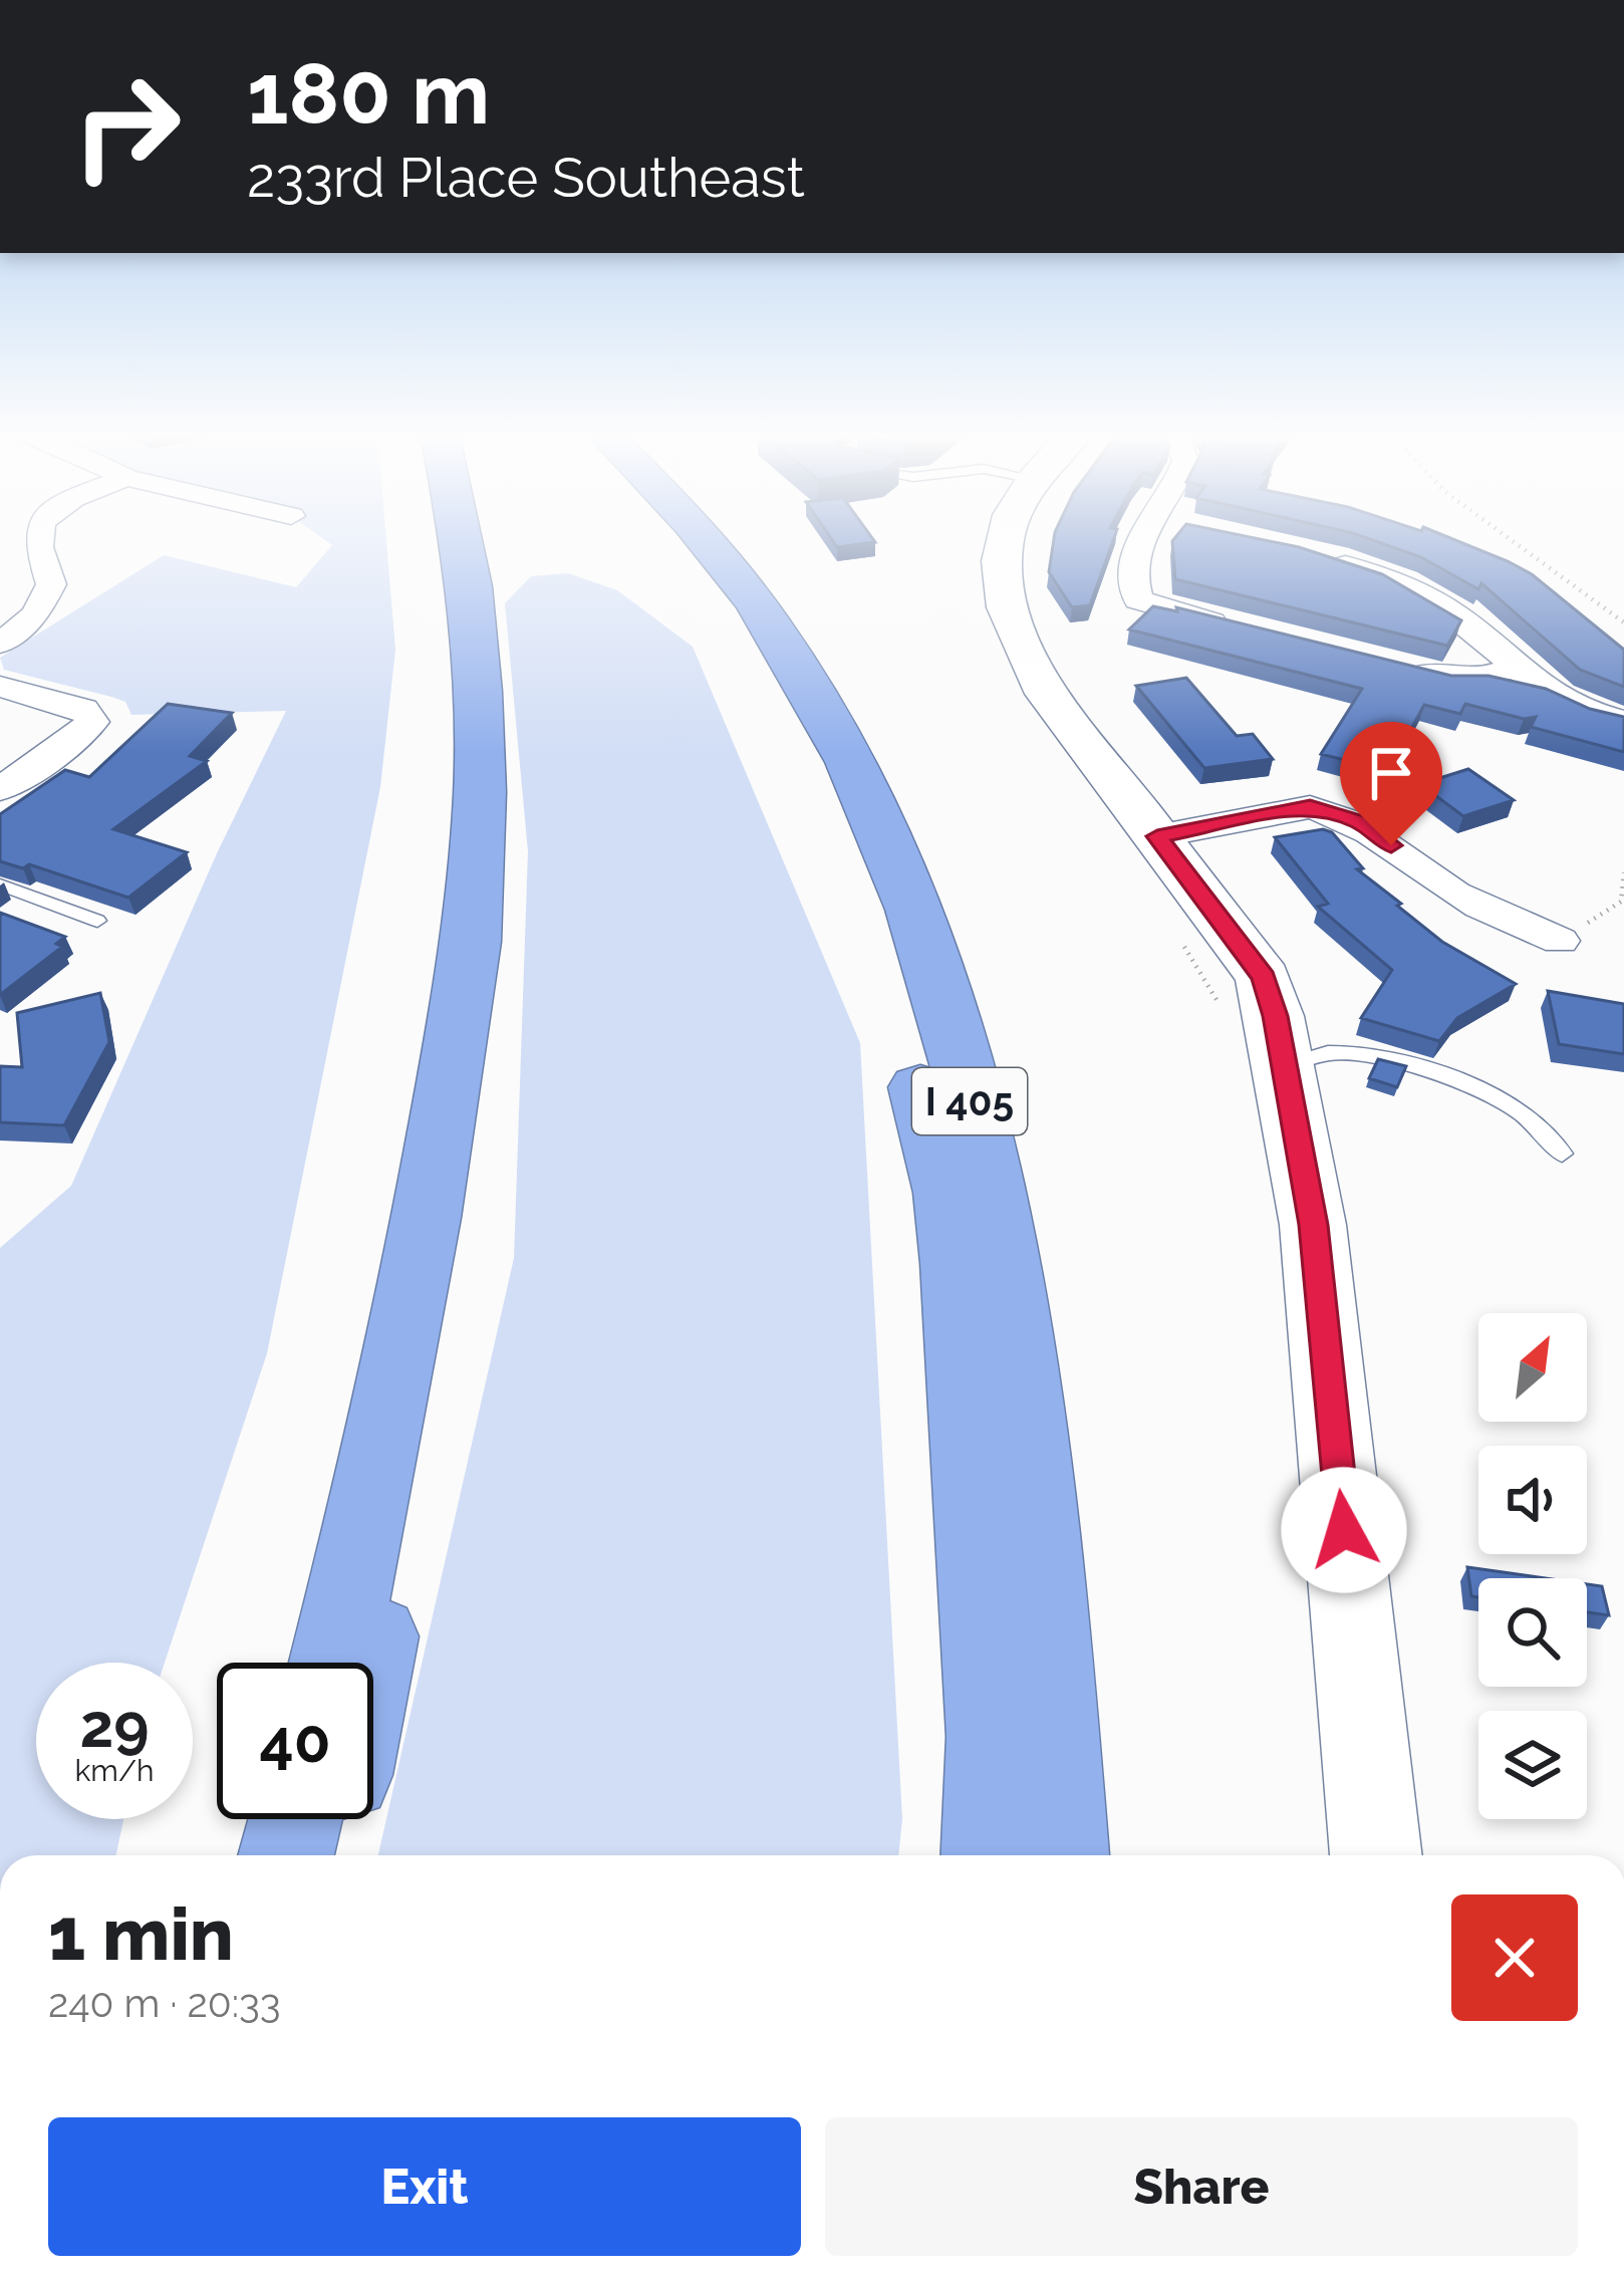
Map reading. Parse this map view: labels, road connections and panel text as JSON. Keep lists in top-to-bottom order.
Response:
{
  "streets": {
    "highway": ["I 405"]
  },
  "north": "top right",
  "page": {
    "turn": ["180 m", "233rd Place Southeast"],
    "speed": "29 km/h",
    "limit": "40",
    "heading": ["1 min", "240 m · 20:33"],
    "buttons": ["Exit", "Share"]
  }
}
